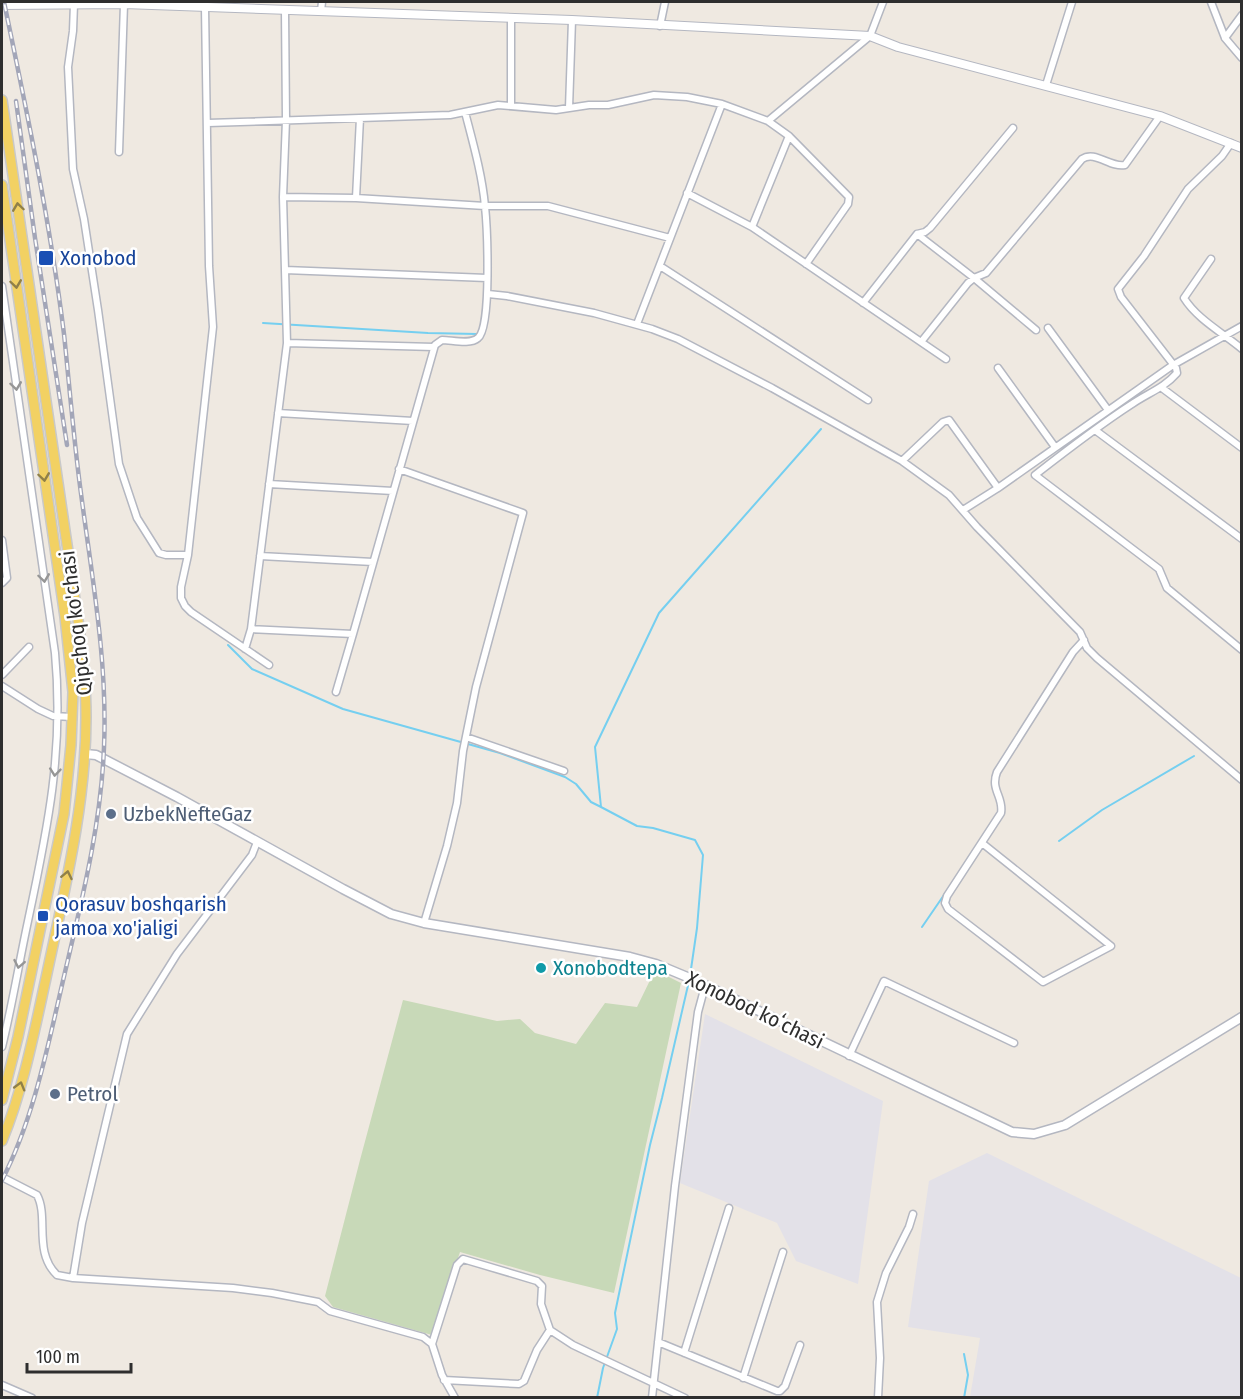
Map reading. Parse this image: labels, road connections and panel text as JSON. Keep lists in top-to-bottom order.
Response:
{
  "streets": {
    "main road": ["Qipchoq ko'chasi", "Xonobod koʻchasi"]
  },
  "crossings": [
    ["Qipchoq ko'chasi", "Xonobod koʻchasi"]
  ],
  "places": {
    "transit": ["Xonobod", "Qorasuv boshqarish jamoa xo'jaligi"],
    "other": ["UzbekNefteGaz", "Xonobodtepa", "Petrol"]
  },
  "scale_bar": "100 m"
}
